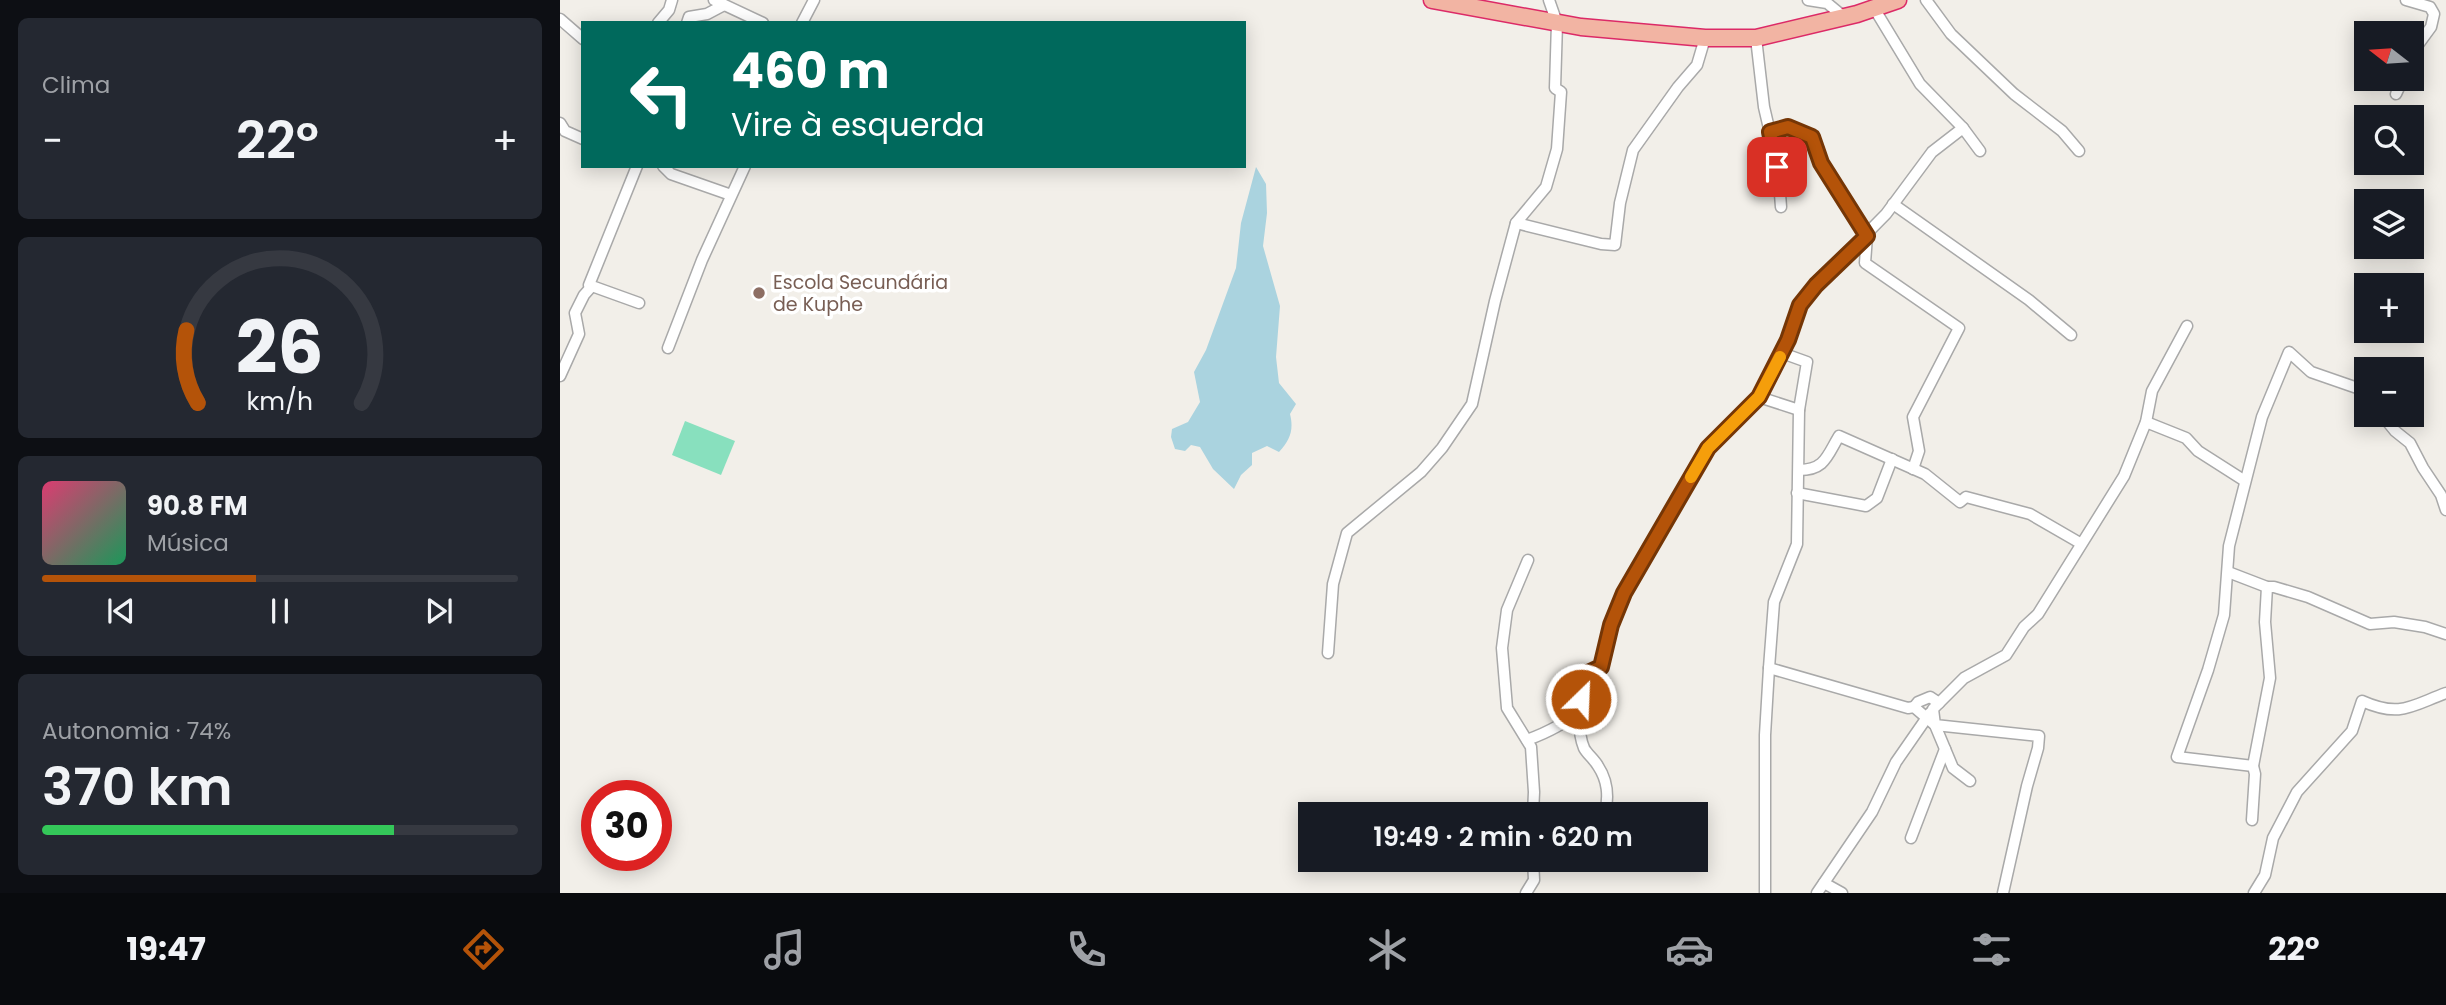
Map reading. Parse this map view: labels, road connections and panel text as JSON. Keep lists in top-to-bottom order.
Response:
{
  "places": ["Escola Secundária de Kuphe"],
  "north": "left",
  "page": {
    "tile": [
      "Clima",
      ["Autonomia · 74%", "370 km"]
    ],
    "map_buttons": ["+", "−"],
    "turn": ["460 m", "Vire à esquerda"],
    "heat": ["−", "22°", "+"],
    "song": ["90.8 FM", "Música"],
    "limit": "30",
    "trip": "19:49 · 2 min · 620 m",
    "tabs": ["19:47", "22°"],
    "gauge": ["26", "km/h"]
  }
}
